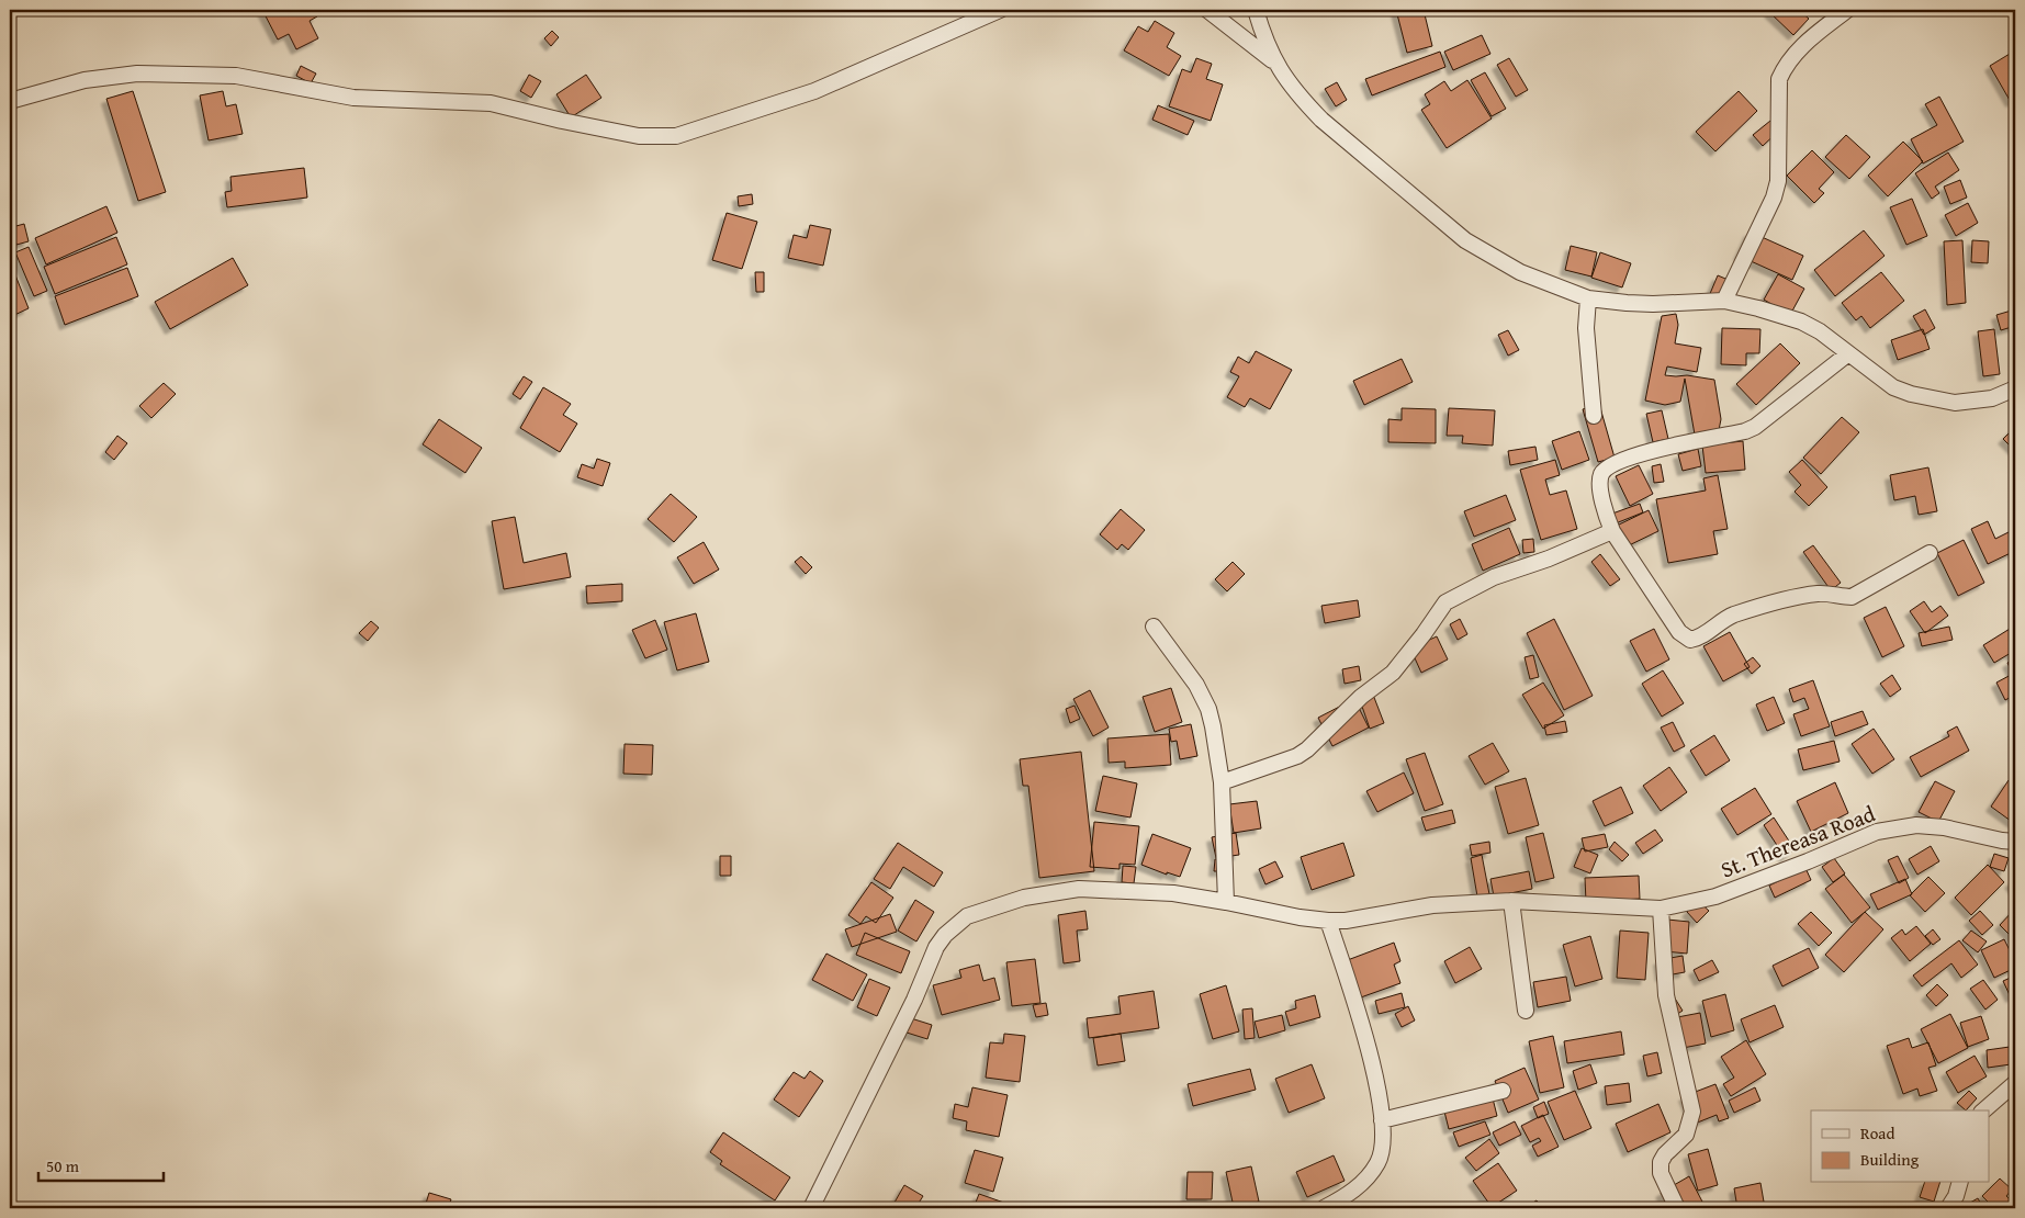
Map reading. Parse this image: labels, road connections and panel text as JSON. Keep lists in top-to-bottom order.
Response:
{
  "streets": {
    "street": ["St. Thereasa Road"]
  },
  "legend": ["Road", "Building"],
  "scale_bar": "50 m"
}
